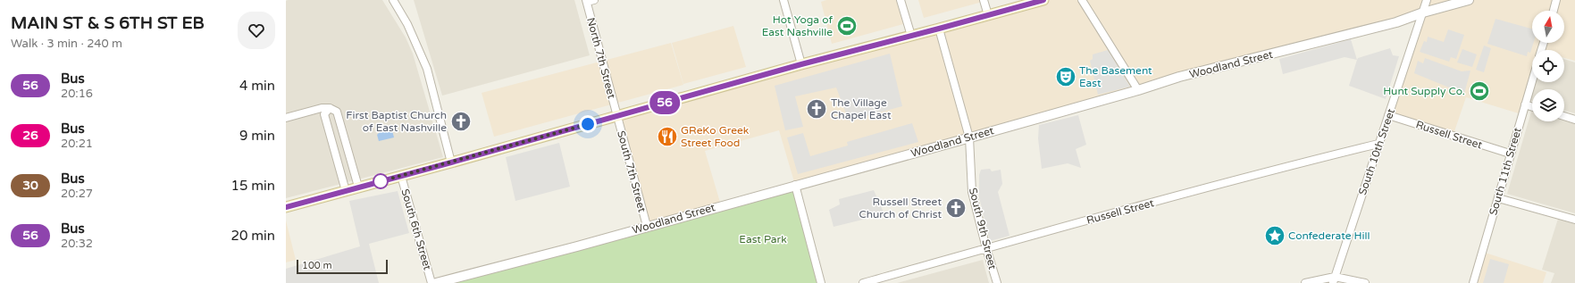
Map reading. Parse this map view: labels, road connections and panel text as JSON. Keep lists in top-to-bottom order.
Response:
{
  "streets": {
    "street": [
      "North 7th Street",
      "Woodland Street",
      "Russell Street",
      "South 10th Street",
      "South 7th Street",
      "South 11th Street",
      "South 9th Street",
      "South 6th Street"
    ]
  },
  "crossings": [
    ["North 7th Street", "South 7th Street"],
    ["Woodland Street", "South 10th Street"],
    ["Woodland Street", "South 7th Street"],
    ["Woodland Street", "South 9th Street"],
    ["Russell Street", "South 10th Street"],
    ["Russell Street", "South 11th Street"],
    ["Russell Street", "South 9th Street"]
  ],
  "parks": ["East Park"],
  "places": {
    "sports": ["Hot Yoga of East Nashville", "Hunt Supply Co."],
    "theatre": ["The Basement East"],
    "church": ["The Village Chapel East", "First Baptist Church of East Nashville", "Russell Street Church of Christ"],
    "restaurant": ["GReKo Greek Street Food"],
    "place": ["Confederate Hill"]
  },
  "lines": ["bus line 56"],
  "scale_bar": "100 m",
  "north": "top",
  "page": {
    "heading": ["MAIN ST & S 6TH ST EB", "Walk · 3 min · 240 m"],
    "on_map": "56",
    "list": [
      {
        "mark": "56",
        "name": "Bus",
        "note": "20:16",
        "value": "4 min"
      },
      {
        "mark": "26",
        "name": "Bus",
        "note": "20:21",
        "value": "9 min"
      },
      {
        "mark": "30",
        "name": "Bus",
        "note": "20:27",
        "value": "15 min"
      },
      {
        "mark": "56",
        "name": "Bus",
        "note": "20:32",
        "value": "20 min"
      }
    ],
    "scale": "100 m"
  }
}
